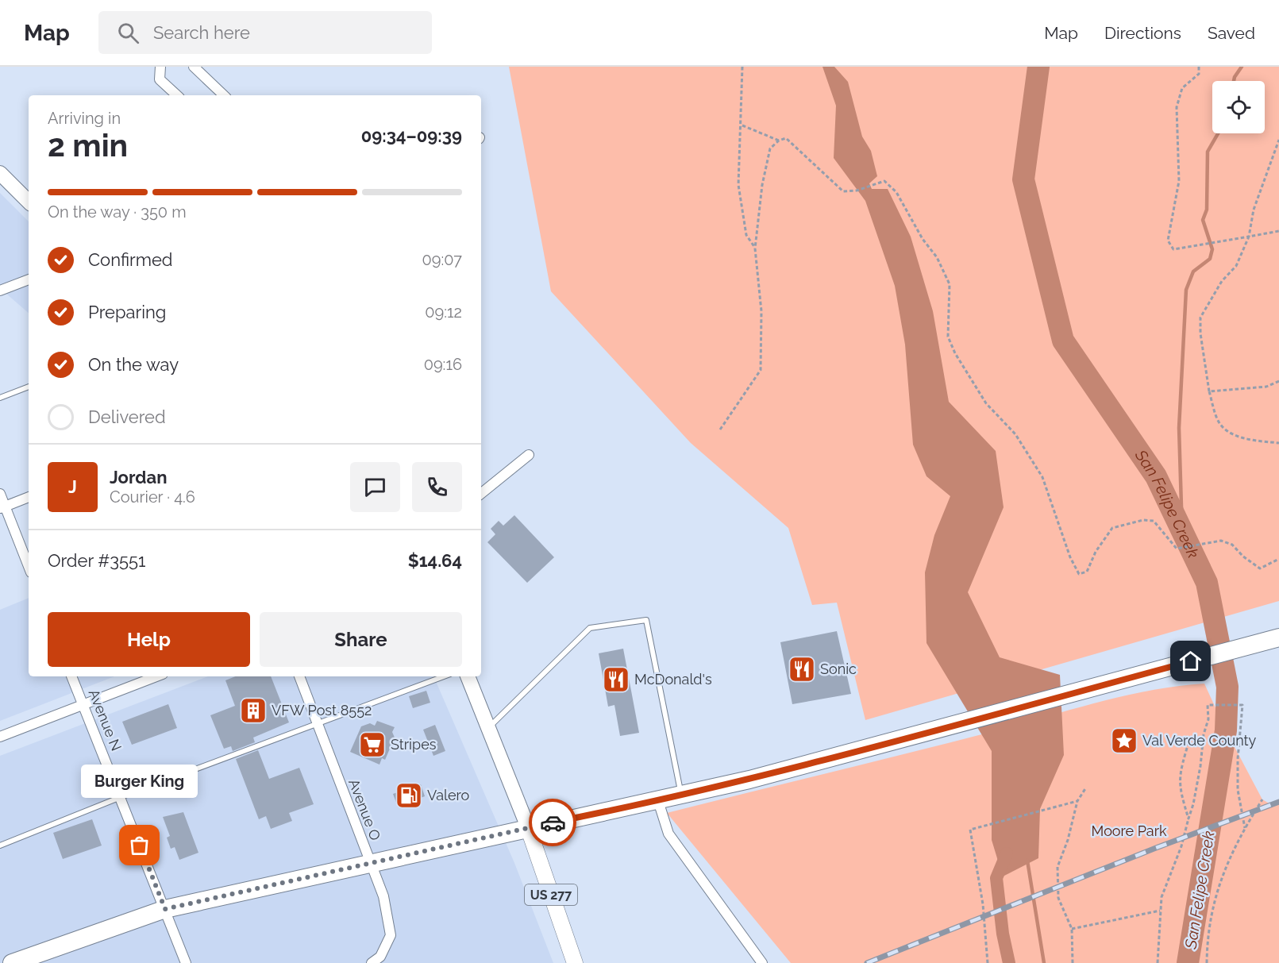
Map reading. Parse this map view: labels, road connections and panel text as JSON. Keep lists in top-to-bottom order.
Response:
{
  "streets": {
    "main road": ["US 277"],
    "street": ["Avenue N", "Avenue O"]
  },
  "water": ["San Felipe Creek"],
  "parks": ["Moore Park"],
  "places": {
    "restaurant": ["Sonic", "McDonald's"],
    "building": ["VFW Post 8552"],
    "place": ["Val Verde County"],
    "supermarket": ["Stripes"],
    "fuel station": ["Valero"],
    "other": ["Burger King"]
  },
  "page": {
    "header": "Map",
    "search": "Search here",
    "nav": ["Map", "Directions", "Saved"],
    "heading": ["2 min", "Arriving in", "09:34–09:39"],
    "panel": [
      "Jordan",
      "Courier · 4.6",
      "Order #3551",
      "$14.64"
    ],
    "bar": "On the way · 350 m",
    "list": [
      ["Confirmed", "09:07"],
      ["Preparing", "09:12"],
      ["On the way", "09:16"],
      "Delivered"
    ],
    "round": "J",
    "buttons": ["Help", "Share"],
    "bubble": "Burger King"
  }
}
